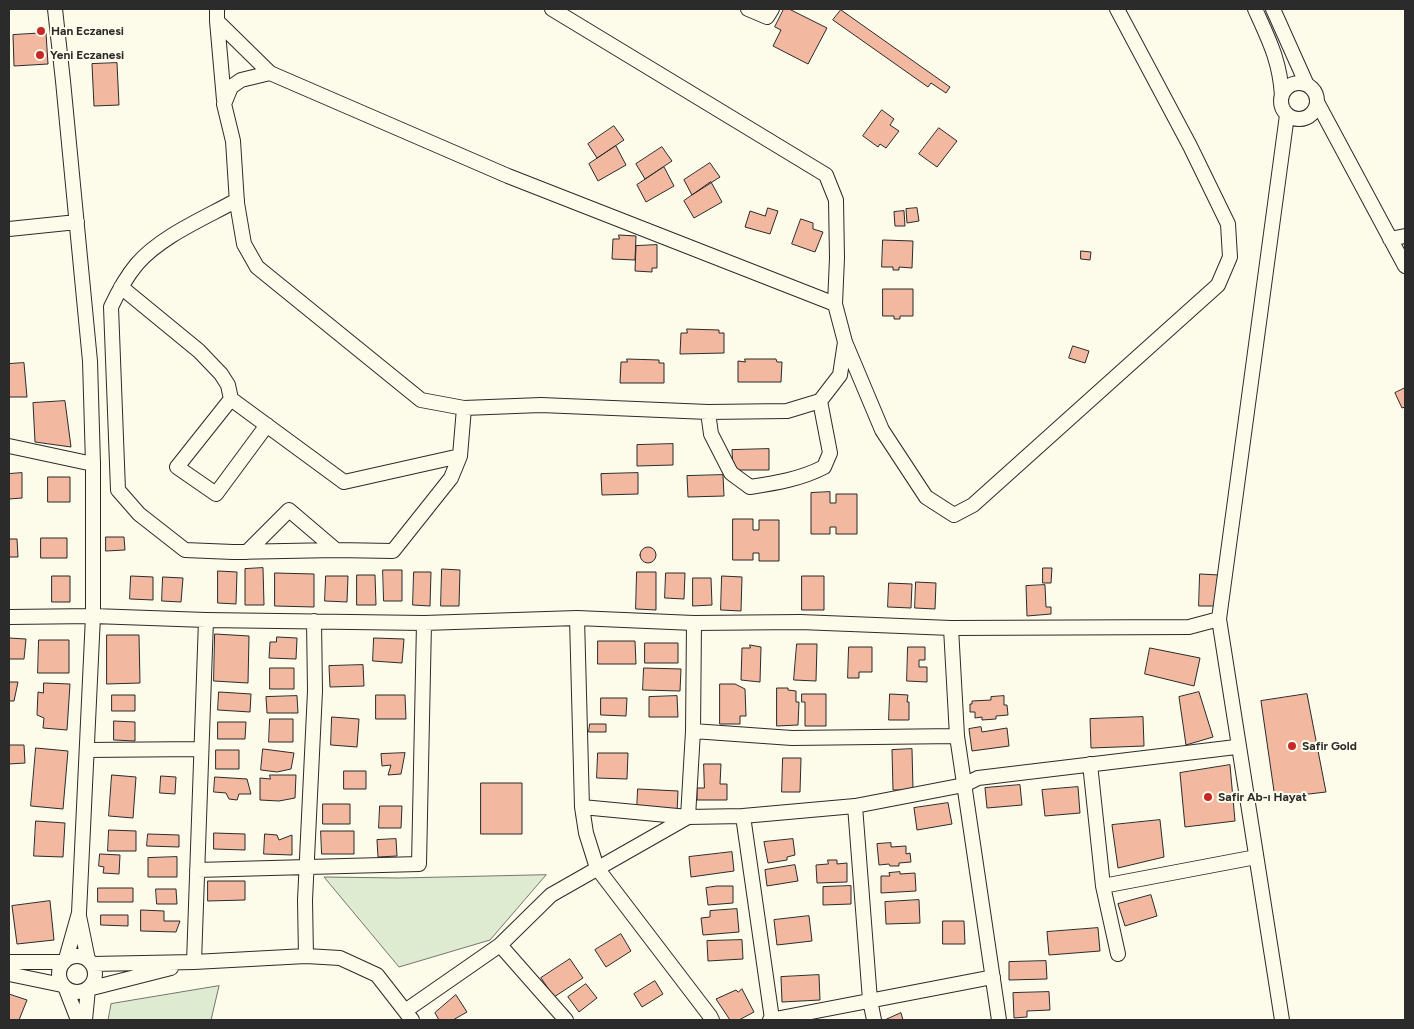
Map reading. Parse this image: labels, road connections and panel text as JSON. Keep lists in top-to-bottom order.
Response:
{
  "places": [
    "Han Eczanesi",
    "Yeni Eczanesi",
    "Safir Gold",
    "Safir Ab-ı Hayat"
  ]
}
